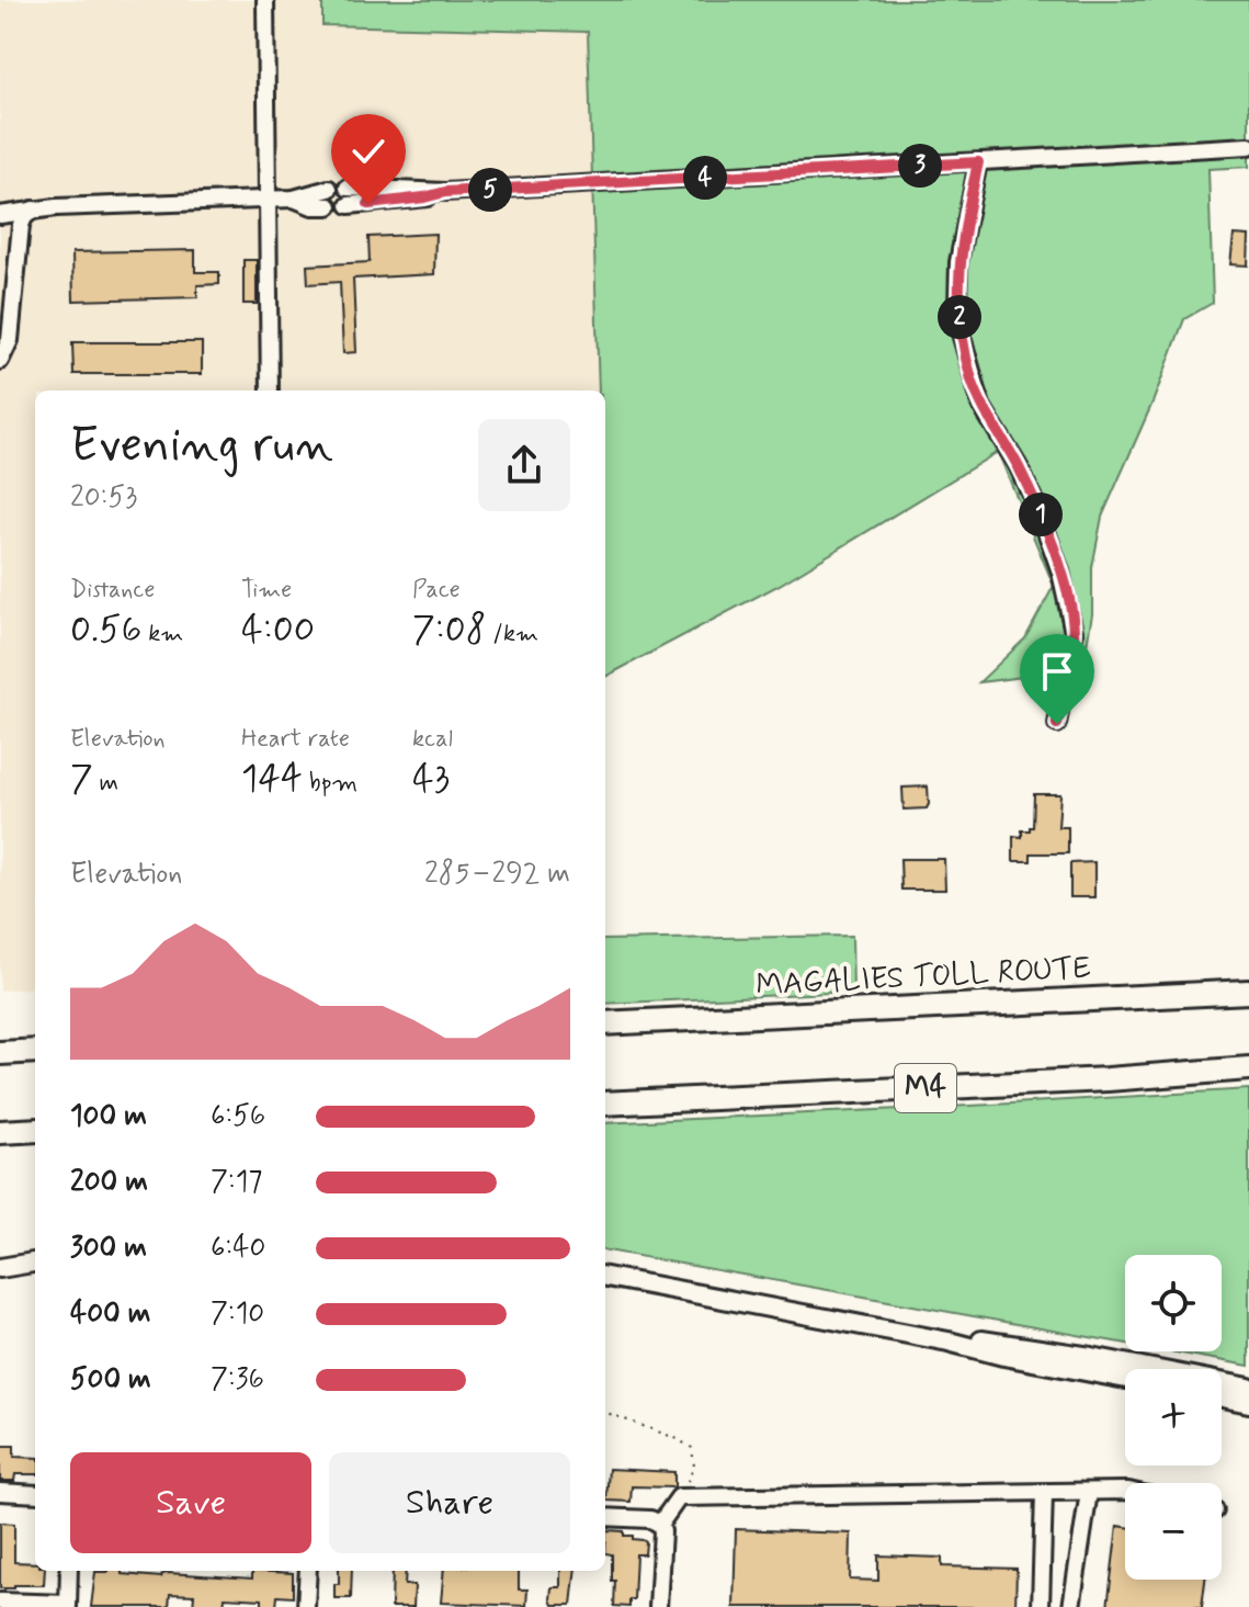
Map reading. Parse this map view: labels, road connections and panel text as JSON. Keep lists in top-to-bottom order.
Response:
{
  "streets": {
    "highway": ["MAGALIES TOLL ROUTE", "M4"]
  },
  "page": {
    "pins": [
      "3",
      "4",
      "5",
      "2",
      "1"
    ],
    "heading": ["Evening run", "20:53"],
    "stats": [
      ["Distance", "0.56 km"],
      ["Time", "4:00"],
      ["Pace", "7:08 /km"],
      ["Elevation", "7 m"],
      ["Heart rate", "144 bpm"],
      ["kcal", "43"]
    ],
    "chart": ["Elevation", "285–292 m"],
    "list": [
      {
        "name": "100 m",
        "note": "6:56"
      },
      {
        "name": "200 m",
        "note": "7:17"
      },
      {
        "name": "300 m",
        "note": "6:40"
      },
      {
        "name": "400 m",
        "note": "7:10"
      },
      {
        "name": "500 m",
        "note": "7:36"
      }
    ],
    "map_buttons": ["+", "−"],
    "buttons": ["Save", "Share"]
  }
}
